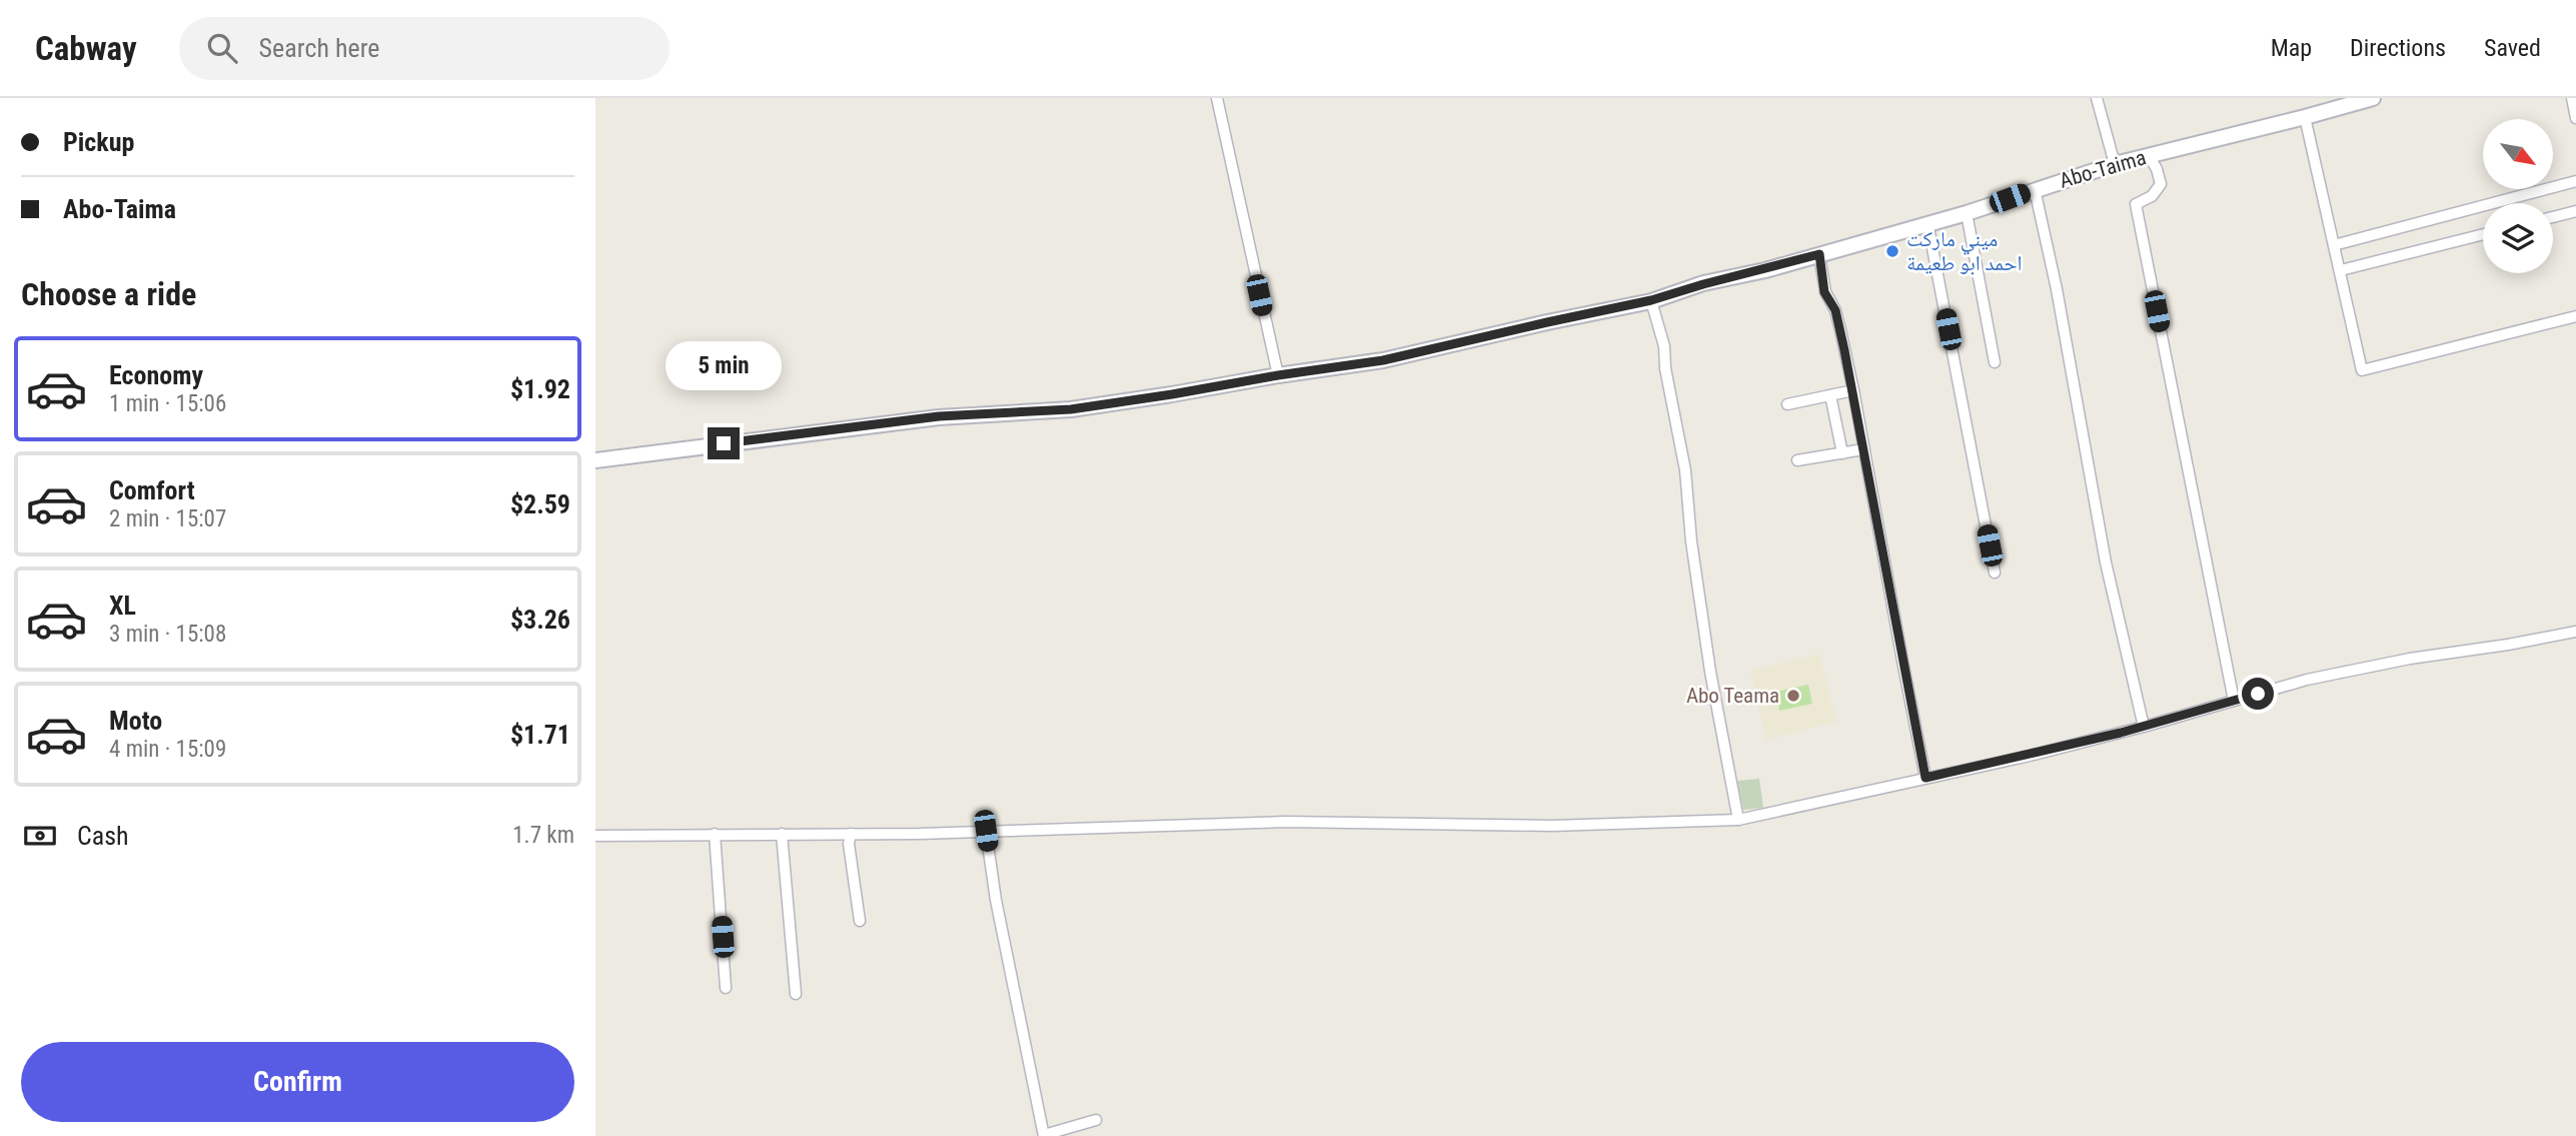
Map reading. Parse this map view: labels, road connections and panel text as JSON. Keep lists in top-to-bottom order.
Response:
{
  "streets": {
    "street": ["Abo-Taima"]
  },
  "places": ["ميني ماركت احمد ابو طعيمة", "Abo Teama"],
  "north": "bottom right",
  "page": {
    "header": "Cabway",
    "search": "Search here",
    "nav": ["Map", "Directions", "Saved"],
    "banner": ["Pickup", "Abo-Taima"],
    "heading": "Choose a ride",
    "list": [
      {
        "name": "Economy",
        "note": "1 min · 15:06",
        "value": "$1.92"
      },
      {
        "name": "Comfort",
        "note": "2 min · 15:07",
        "value": "$2.59"
      },
      {
        "name": "XL",
        "note": "3 min · 15:08",
        "value": "$3.26"
      },
      {
        "name": "Moto",
        "note": "4 min · 15:09",
        "value": "$1.71"
      }
    ],
    "bubble": "5 min",
    "pay": ["Cash", "1.7 km"],
    "buttons": "Confirm"
  }
}
